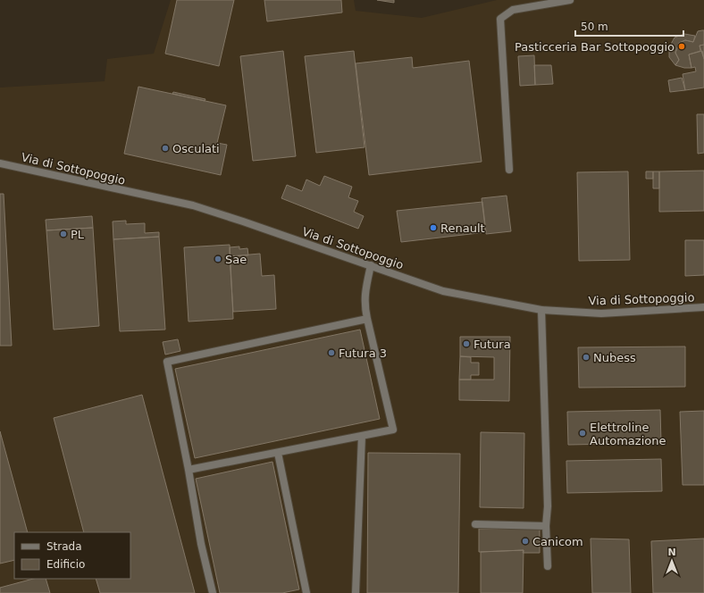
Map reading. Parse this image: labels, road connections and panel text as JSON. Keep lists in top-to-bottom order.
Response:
{
  "streets": {
    "street": ["Via di Sottopoggio"]
  },
  "places": [
    "Pasticceria Bar Sottopoggio",
    "Osculati",
    "Renault",
    "PL",
    "Sae",
    "Futura",
    "Futura 3",
    "Nubess",
    "Elettroline Automazione",
    "Canicom"
  ],
  "legend": ["Strada", "Edificio"],
  "scale_bar": "50 m",
  "north": "top"
}
